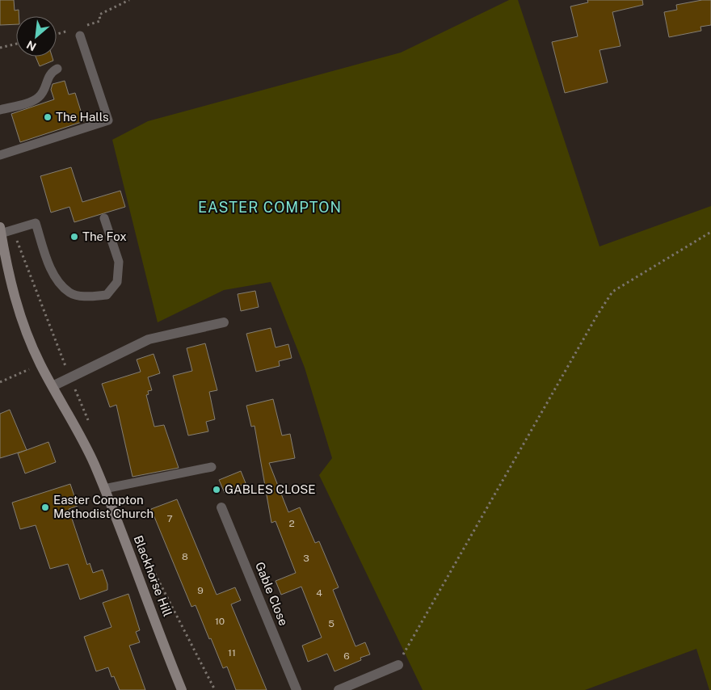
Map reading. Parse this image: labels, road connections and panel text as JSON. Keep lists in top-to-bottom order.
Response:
{
  "streets": {
    "main road": ["Blackhorse Hill"],
    "street": ["Gable Close"]
  },
  "districts": ["EASTER COMPTON"],
  "places": [
    "The Halls",
    "The Fox",
    "GABLES CLOSE",
    "Easter Compton Methodist Church"
  ],
  "house_numbers": [
    "7",
    "2",
    "8",
    "3",
    "9",
    "4",
    "10",
    "5",
    "11",
    "6"
  ],
  "north": "bottom left"
}
